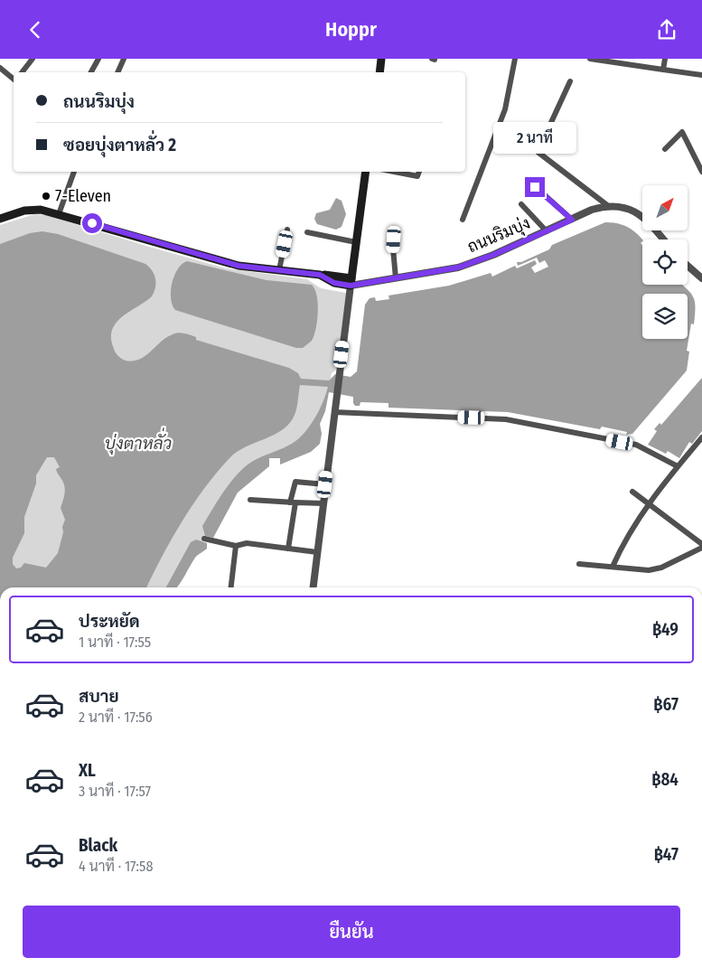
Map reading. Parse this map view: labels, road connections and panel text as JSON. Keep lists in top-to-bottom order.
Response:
{
  "streets": {
    "main road": ["ถนนริมบุ่ง"]
  },
  "water": ["บุ่งตาหลั่ว"],
  "places": ["7-Eleven"],
  "north": "top right",
  "page": {
    "header": "Hoppr",
    "banner": ["ถนนริมบุ่ง", "ซอยบุ่งตาหลั่ว 2"],
    "bubble": "2 นาที",
    "list": [
      {
        "name": "ประหยัด",
        "note": "1 นาที · 17:55",
        "value": "฿49"
      },
      {
        "name": "สบาย",
        "note": "2 นาที · 17:56",
        "value": "฿67"
      },
      {
        "name": "XL",
        "note": "3 นาที · 17:57",
        "value": "฿84"
      },
      {
        "name": "Black",
        "note": "4 นาที · 17:58",
        "value": "฿47"
      }
    ],
    "buttons": "ยืนยัน"
  }
}
